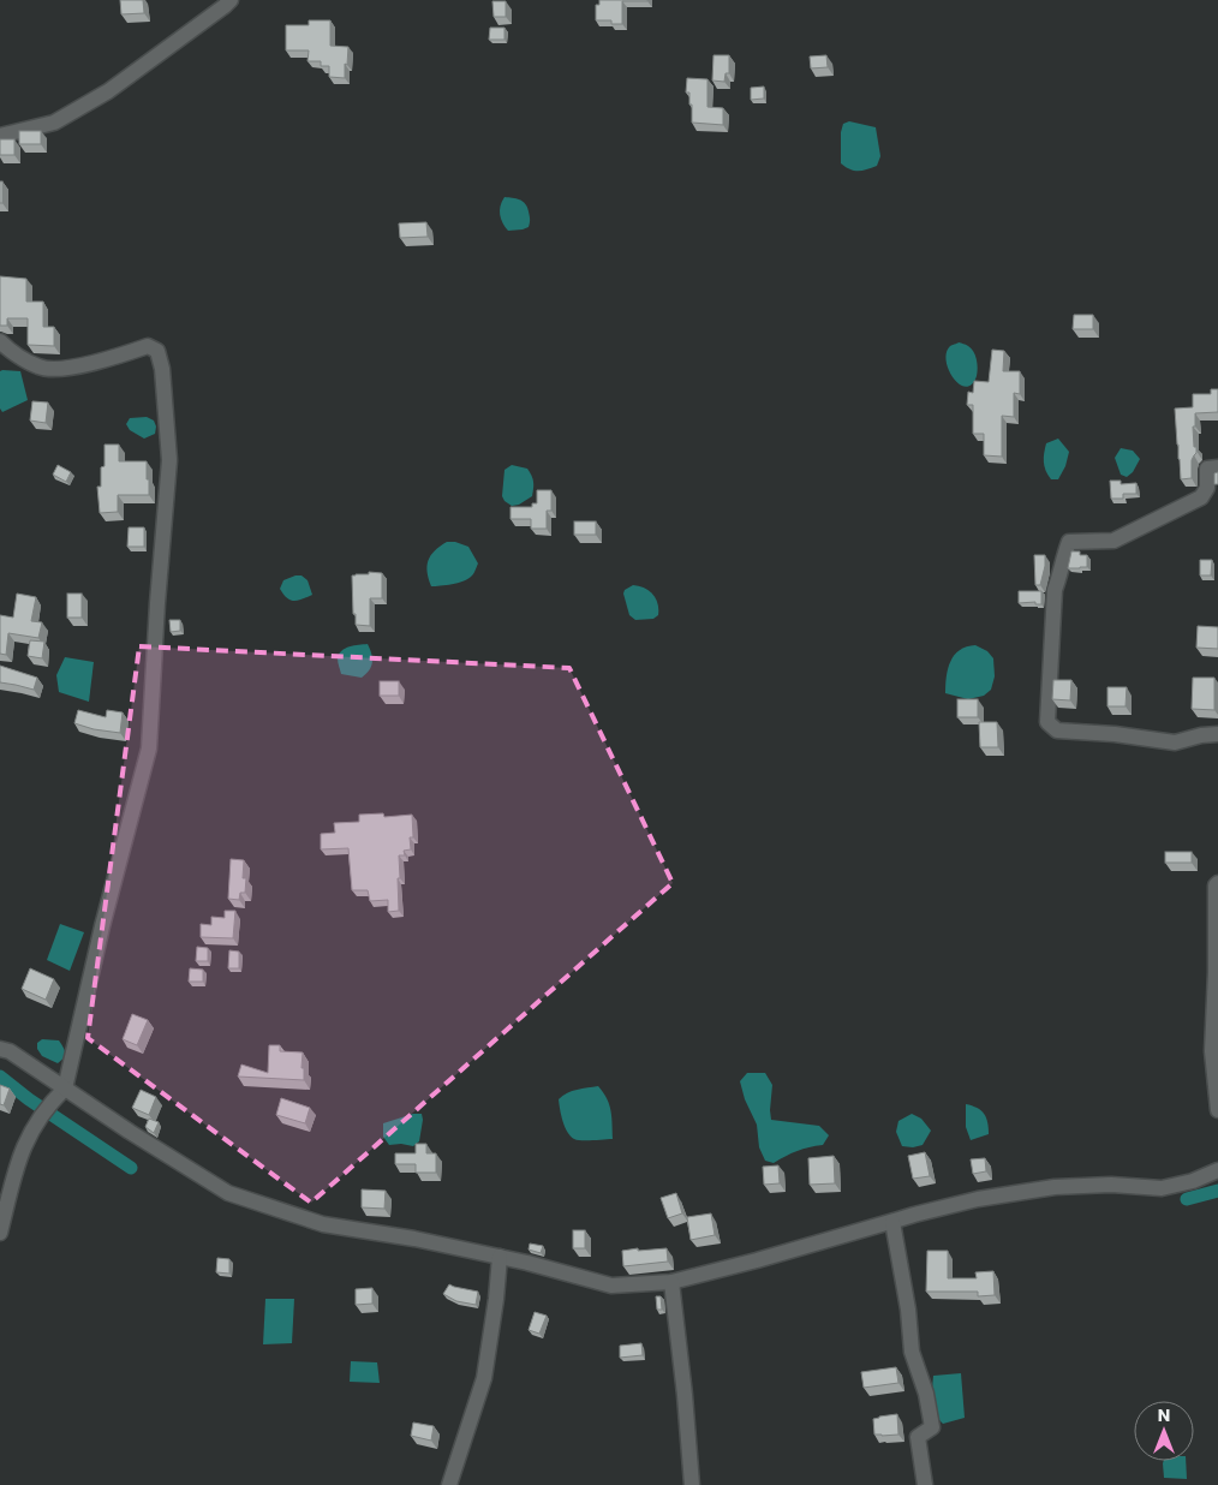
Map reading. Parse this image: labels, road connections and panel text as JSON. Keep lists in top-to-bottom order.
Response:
{
  "north": "top"
}
